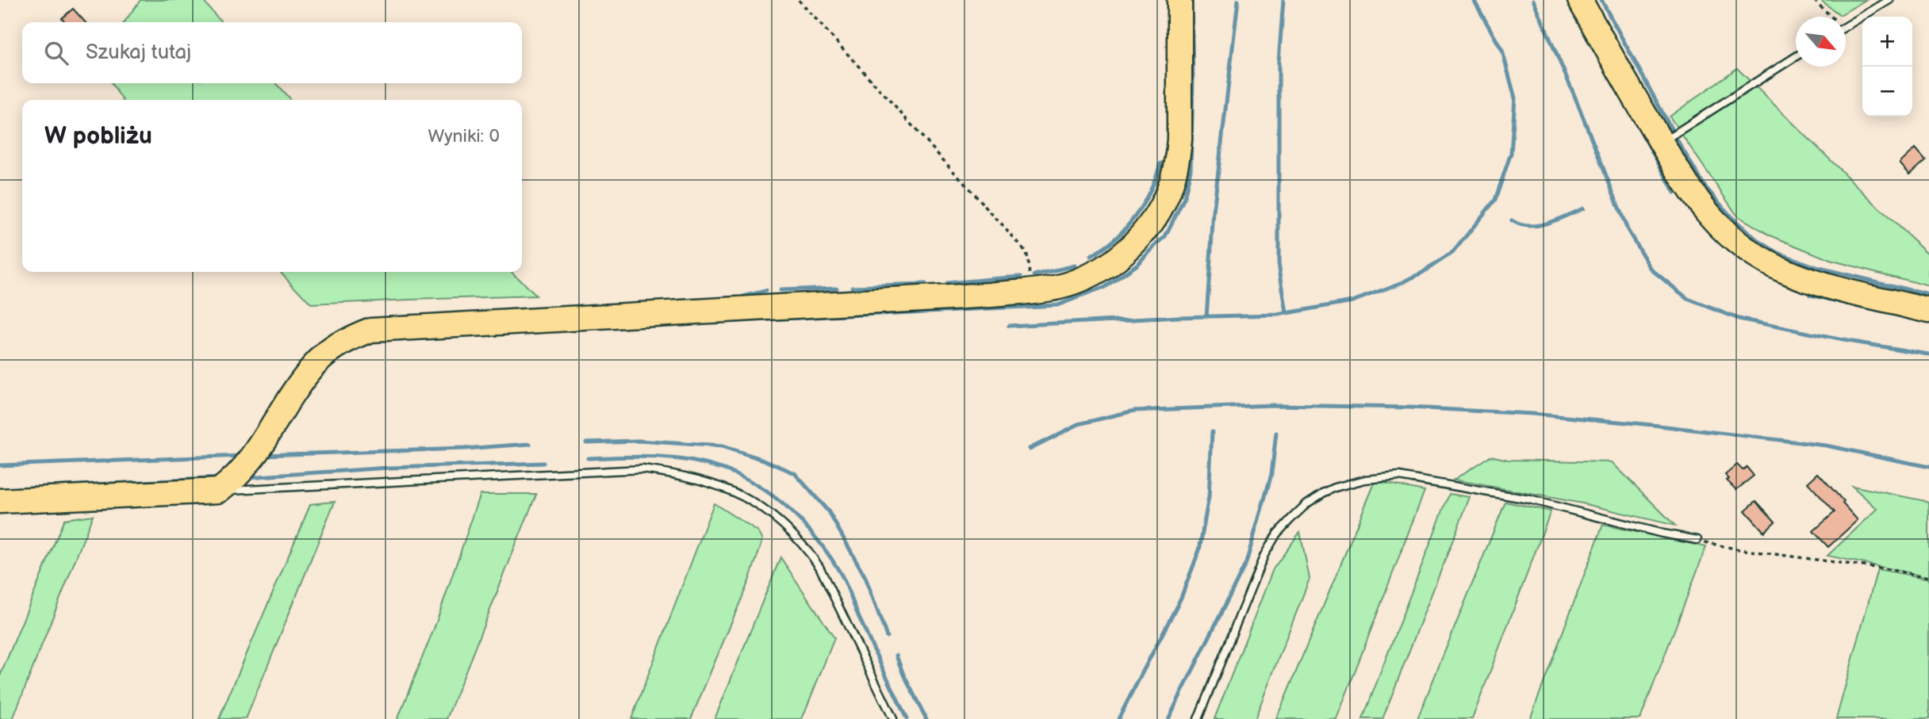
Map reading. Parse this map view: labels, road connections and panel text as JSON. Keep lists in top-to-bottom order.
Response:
{
  "north": "bottom right",
  "page": {
    "map_buttons": ["+", "−"],
    "search": "Szukaj tutaj",
    "heading": ["W pobliżu", "Wyniki: 0"]
  }
}
